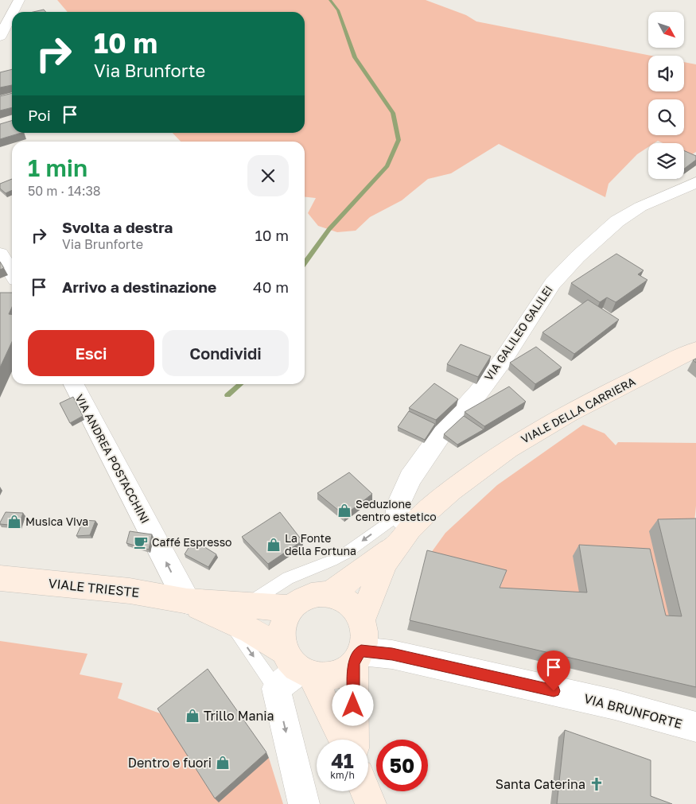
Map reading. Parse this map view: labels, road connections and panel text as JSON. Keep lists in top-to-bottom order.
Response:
{
  "streets": {
    "main road": ["VIALE DELLA CARRIERA", "VIALE TRIESTE"],
    "street": ["VIA GALILEO GALILEI", "VIA ANDREA POSTACCHINI", "VIA BRUNFORTE"]
  },
  "crossings": [
    ["VIA GALILEO GALILEI", "VIALE DELLA CARRIERA"],
    ["VIALE DELLA CARRIERA", "VIALE TRIESTE"],
    ["VIALE DELLA CARRIERA", "VIA BRUNFORTE"],
    ["VIA ANDREA POSTACCHINI", "VIALE TRIESTE"],
    ["VIALE TRIESTE", "VIA BRUNFORTE"]
  ],
  "one_way": ["VIA ANDREA POSTACCHINI"],
  "places": {
    "shop": [
      "Seduzione centro estetico",
      "Musica Viva",
      "La Fonte della Fortuna",
      "Trillo Mania",
      "Dentro e fuori"
    ],
    "cafe": ["Caffé Espresso"],
    "church": ["Santa Caterina"]
  },
  "north": "bottom right",
  "page": {
    "turn": ["10 m", "Via Brunforte"],
    "then": "Poi",
    "heading": ["1 min", "50 m · 14:38"],
    "list": [
      {
        "name": "Svolta a destra",
        "note": "Via Brunforte",
        "value": "10 m"
      },
      {
        "name": "Arrivo a destinazione",
        "value": "40 m"
      }
    ],
    "buttons": ["Esci", "Condividi"],
    "speed": "41 km/h",
    "limit": "50"
  }
}
